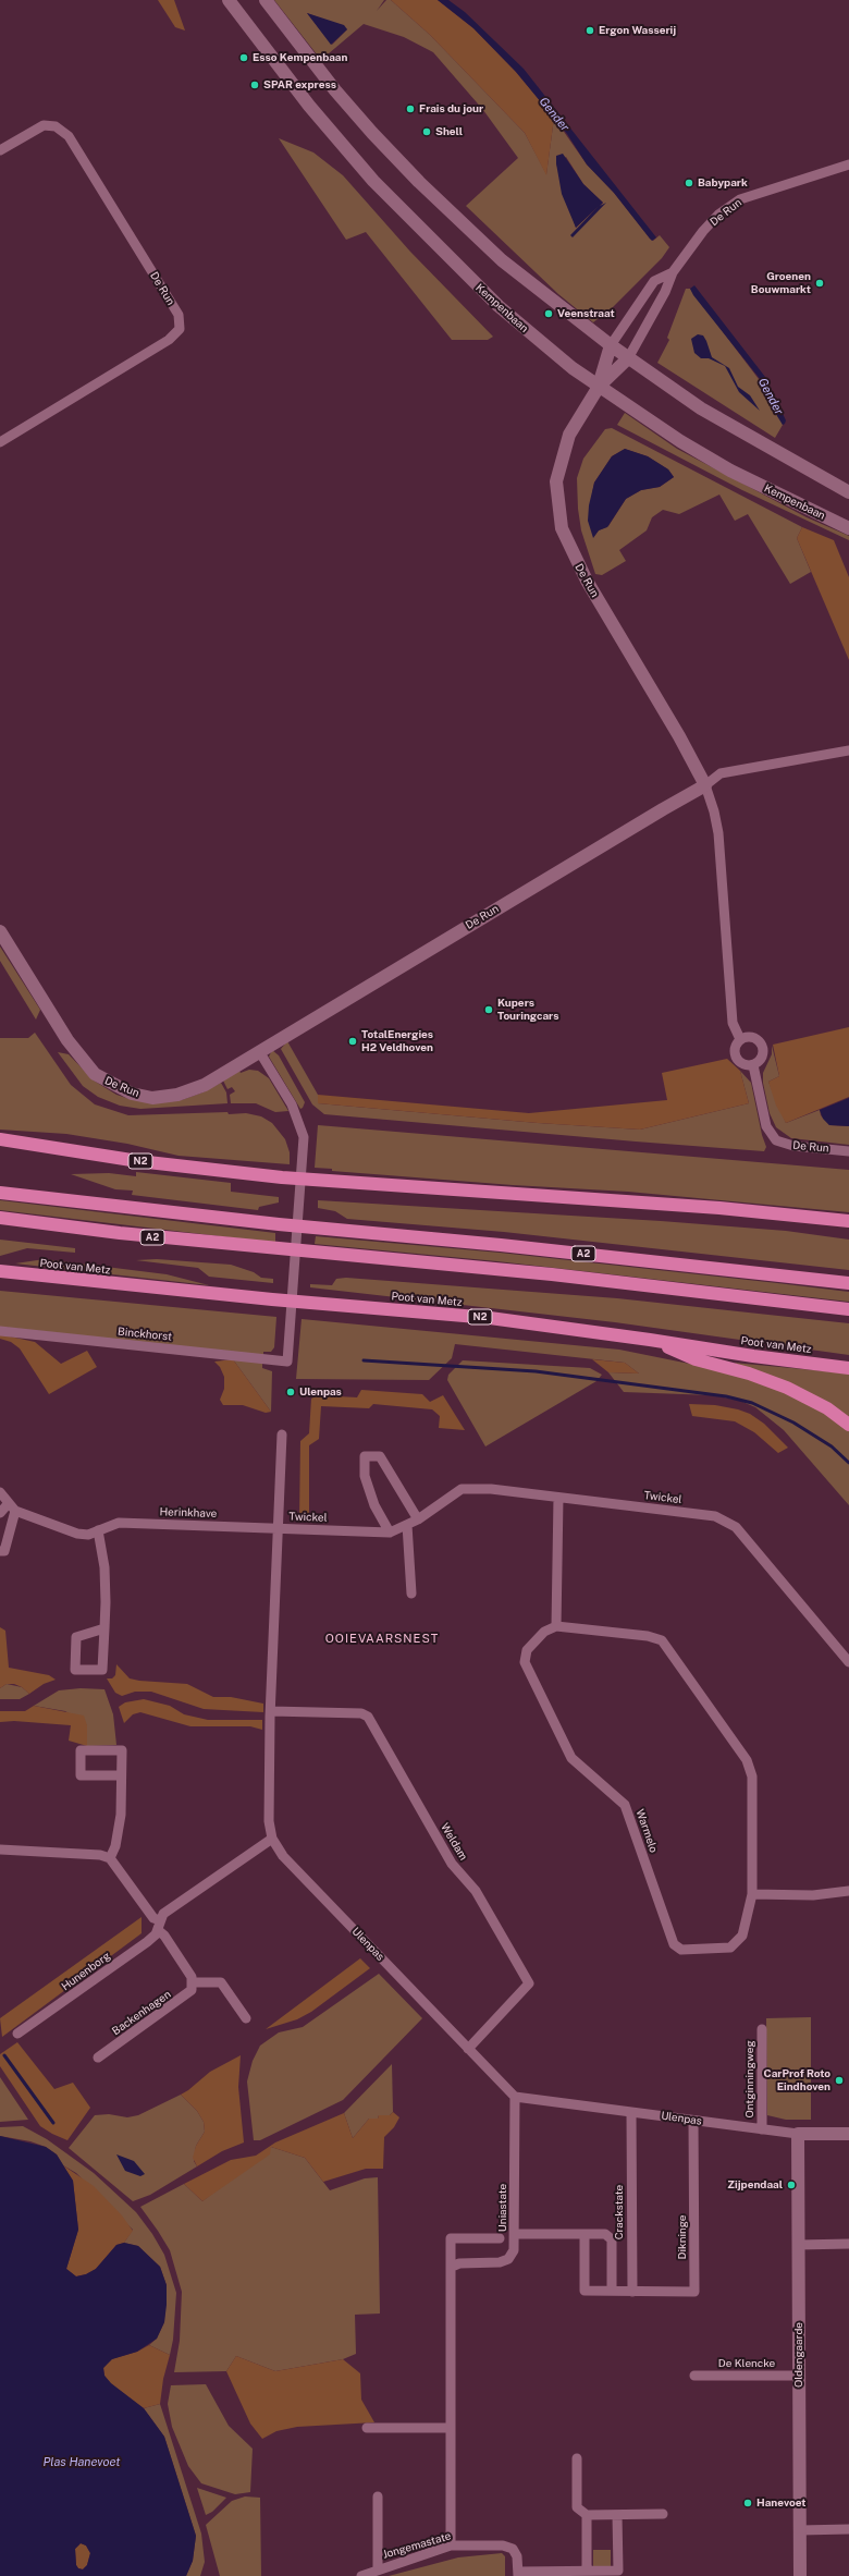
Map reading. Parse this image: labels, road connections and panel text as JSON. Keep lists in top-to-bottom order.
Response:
{
  "streets": {
    "highway": ["N2", "A2", "Poot van Metz"],
    "street": [
      "De Run",
      "Kempenbaan",
      "Binckhorst",
      "Twickel",
      "Herinkhave",
      "Warmelo",
      "Weldam",
      "Ulenpas",
      "Hunenborg",
      "Backenhagen",
      "Ontginningweg",
      "Uniastate",
      "Crackstate",
      "Dikninge",
      "Oldengaarde",
      "De Klencke",
      "Jongemastate"
    ]
  },
  "crossings": [
    ["De Run", "Kempenbaan"],
    ["De Run", "Binckhorst"],
    ["N2", "Poot van Metz"],
    ["Twickel", "Herinkhave"],
    ["Twickel", "Ulenpas"],
    ["Herinkhave", "Ulenpas"],
    ["Weldam", "Ulenpas"],
    ["Ulenpas", "Hunenborg"],
    ["Ulenpas", "Ontginningweg"],
    ["Ulenpas", "Uniastate"],
    ["Ulenpas", "Crackstate"],
    ["Ulenpas", "Dikninge"],
    ["Ulenpas", "Oldengaarde"],
    ["Uniastate", "Crackstate"],
    ["Uniastate", "Jongemastate"],
    ["Crackstate", "Dikninge"],
    ["Oldengaarde", "De Klencke"]
  ],
  "districts": ["OOIEVAARSNEST"],
  "water": ["Gender", "Plas Hanevoet"],
  "places": [
    "Ergon Wasserij",
    "Esso Kempenbaan",
    "SPAR express",
    "Frais du jour",
    "Shell",
    "Babypark",
    "Groenen Bouwmarkt",
    "Veenstraat",
    "Kupers Touringcars",
    "TotalEnergies H2 Veldhoven",
    "Ulenpas",
    "CarProf Roto Eindhoven",
    "Zijpendaal",
    "Hanevoet"
  ]
}
